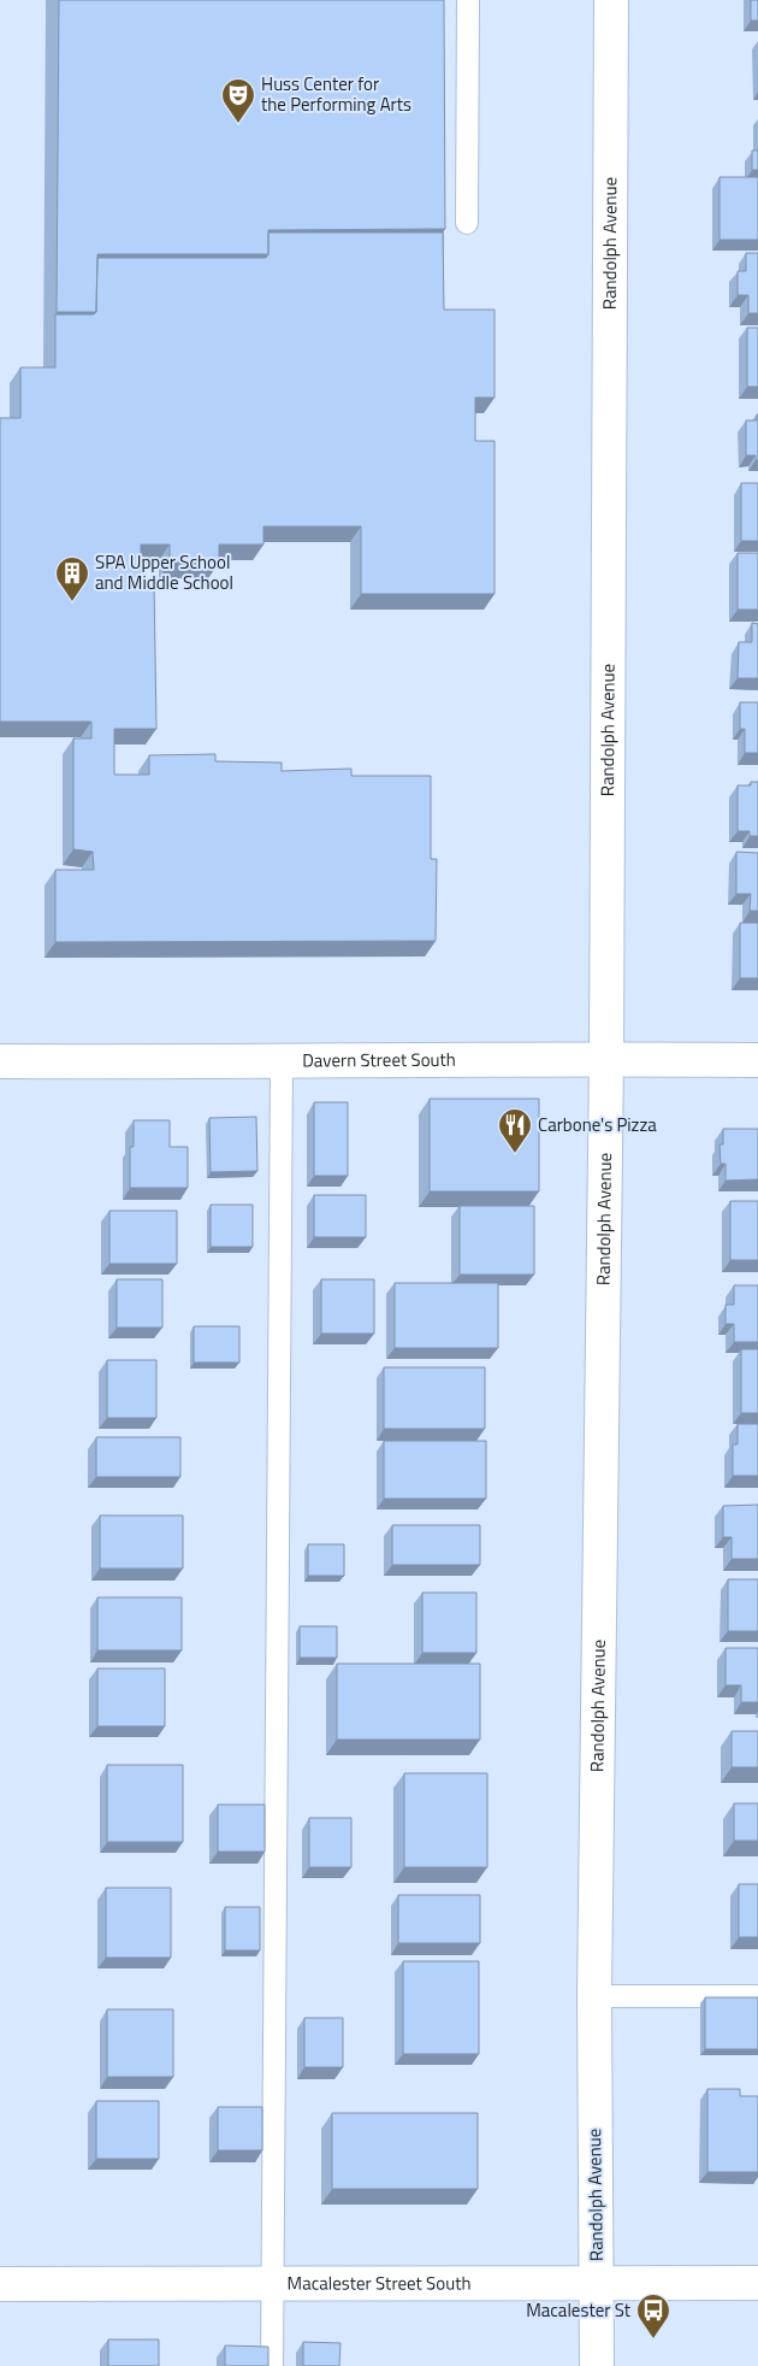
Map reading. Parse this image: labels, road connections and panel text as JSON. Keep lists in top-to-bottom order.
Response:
{
  "streets": {
    "main road": ["Randolph Avenue", "Davern Street South", "Macalester Street South"]
  },
  "crossings": [
    ["Randolph Avenue", "Davern Street South"],
    ["Randolph Avenue", "Macalester Street South"]
  ],
  "places": {
    "theatre": ["Huss Center for the Performing Arts"],
    "building": ["SPA Upper School and Middle School"],
    "restaurant": ["Carbone's Pizza"],
    "bus stop": ["Macalester St"]
  }
}
